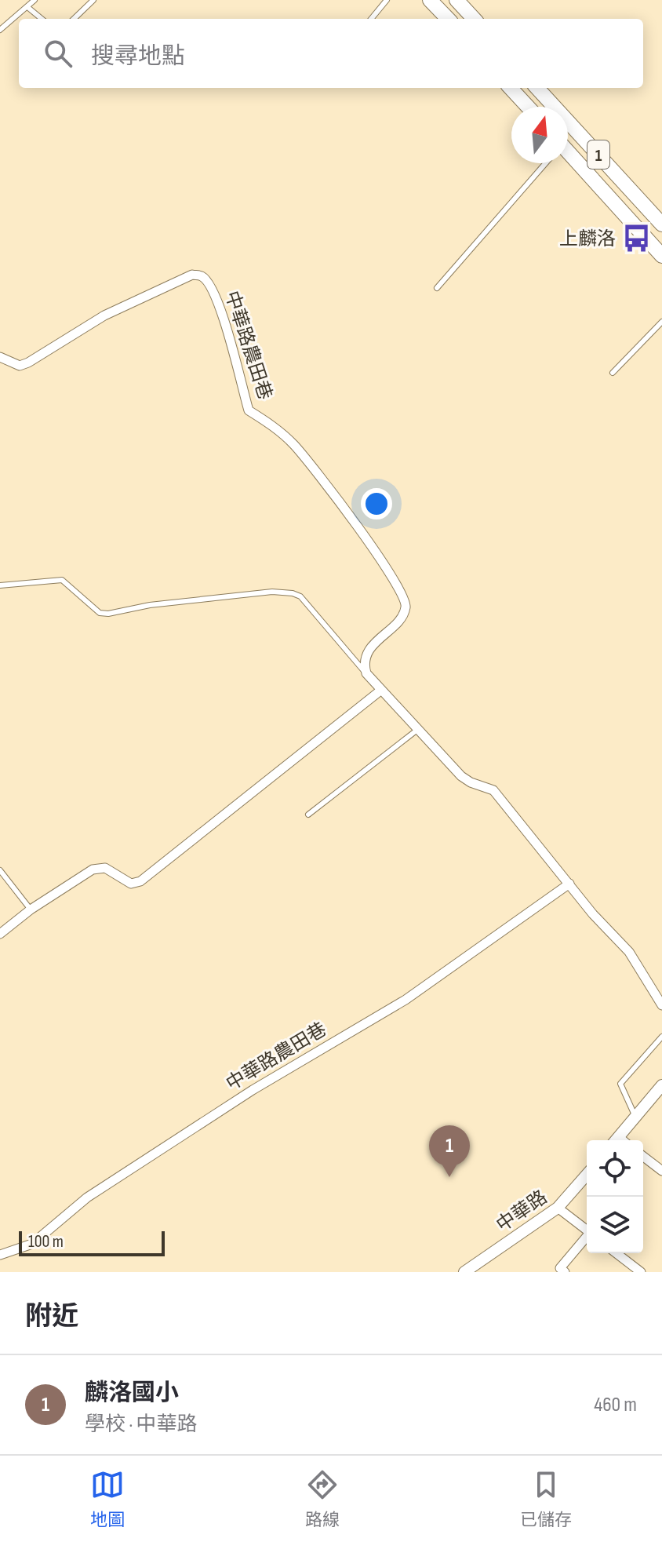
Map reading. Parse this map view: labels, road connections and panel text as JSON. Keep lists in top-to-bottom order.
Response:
{
  "streets": {
    "main road": ["1"],
    "street": ["中華路農田巷", "中華路"]
  },
  "places": {
    "bus stop": ["上麟洛"]
  },
  "scale_bar": "100 m",
  "north": "top",
  "page": {
    "search": "搜尋地點",
    "pins": "1",
    "scale": "100 m",
    "heading": "附近",
    "list": [
      {
        "mark": "1",
        "name": "麟洛國小",
        "note": "學校 · 中華路",
        "value": "460 m"
      }
    ],
    "nav": ["地圖", "路線", "已儲存"]
  }
}
